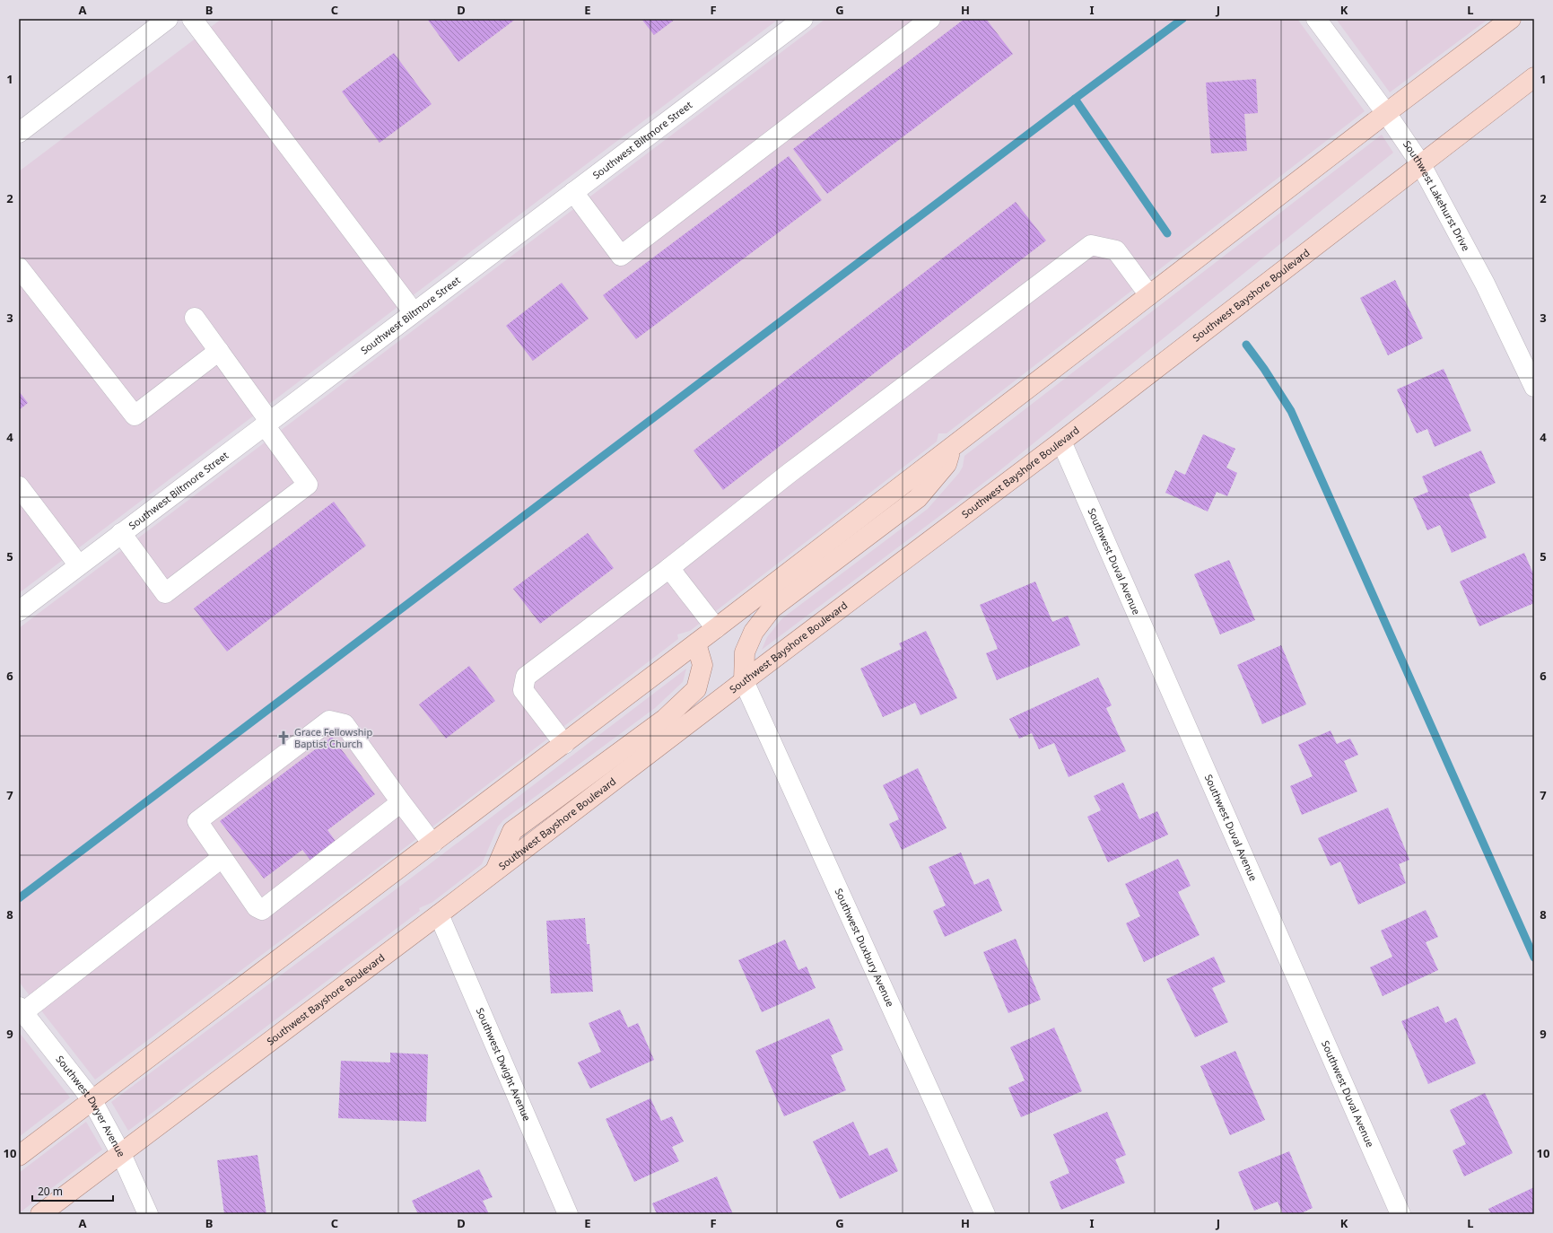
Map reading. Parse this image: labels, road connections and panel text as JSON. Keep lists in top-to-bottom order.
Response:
{
  "streets": {
    "main road": ["Southwest Bayshore Boulevard"],
    "street": [
      "Southwest Biltmore Street",
      "Southwest Lakehurst Drive",
      "Southwest Duval Avenue",
      "Southwest Duxbury Avenue",
      "Southwest Dwight Avenue",
      "Southwest Dwyer Avenue"
    ]
  },
  "crossings": [
    ["Southwest Lakehurst Drive", "Southwest Bayshore Boulevard"],
    ["Southwest Bayshore Boulevard", "Southwest Duval Avenue"],
    ["Southwest Bayshore Boulevard", "Southwest Duxbury Avenue"],
    ["Southwest Bayshore Boulevard", "Southwest Dwight Avenue"],
    ["Southwest Bayshore Boulevard", "Southwest Dwyer Avenue"]
  ],
  "places": {
    "church": ["Grace Fellowship Baptist Church"]
  },
  "scale_bar": "20 m",
  "grid": {
    "columns": [
      "A",
      "B",
      "C",
      "D",
      "E",
      "F",
      "G",
      "H",
      "I",
      "J",
      "K",
      "L"
    ],
    "rows": [
      "1",
      "2",
      "3",
      "4",
      "5",
      "6",
      "7",
      "8",
      "9",
      "10"
    ]
  }
}
